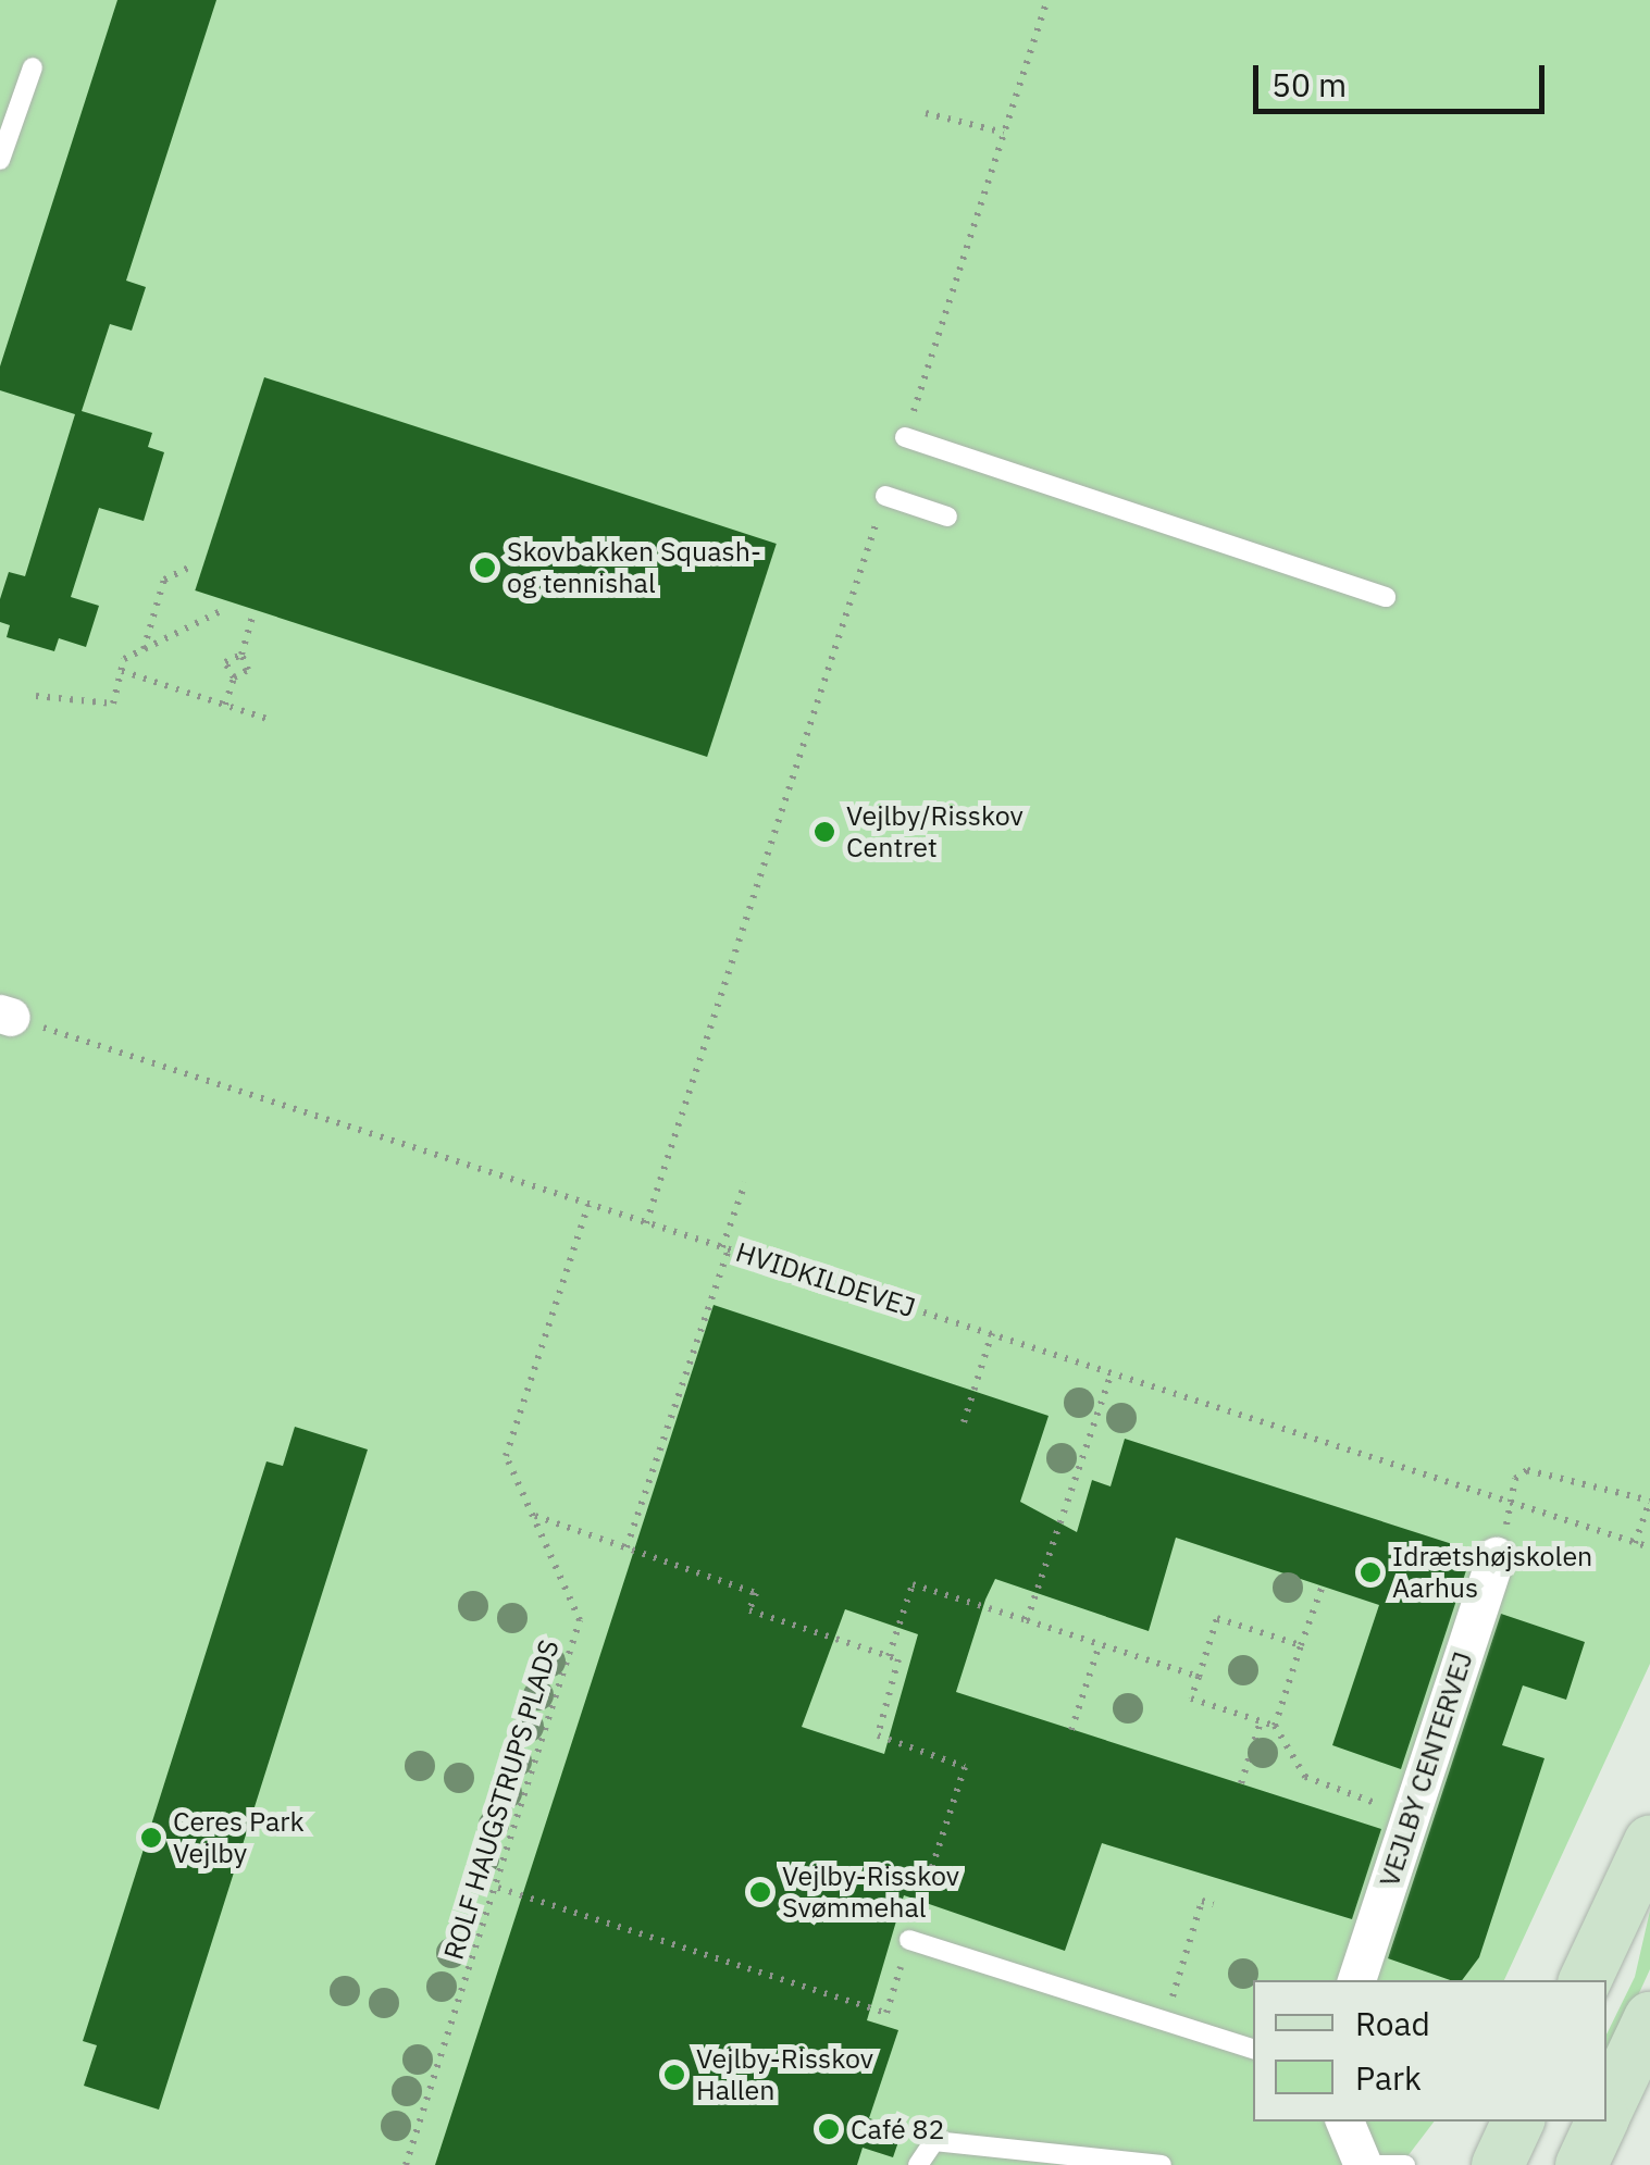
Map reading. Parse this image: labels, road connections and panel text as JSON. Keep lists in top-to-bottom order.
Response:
{
  "streets": {
    "street": ["VEJLBY CENTERVEJ"],
    "path": ["HVIDKILDEVEJ", "ROLF HAUGSTRUPS PLADS"]
  },
  "crossings": [
    ["HVIDKILDEVEJ", "ROLF HAUGSTRUPS PLADS"]
  ],
  "places": [
    "Skovbakken Squash- og tennishal",
    "Vejlby/Risskov Centret",
    "Idrætshøjskolen Aarhus",
    "Ceres Park Vejlby",
    "Vejlby-Risskov Svømmehal",
    "Vejlby-Risskov Hallen",
    "Café 82"
  ],
  "legend": ["Road", "Park"],
  "scale_bar": "50 m"
}
